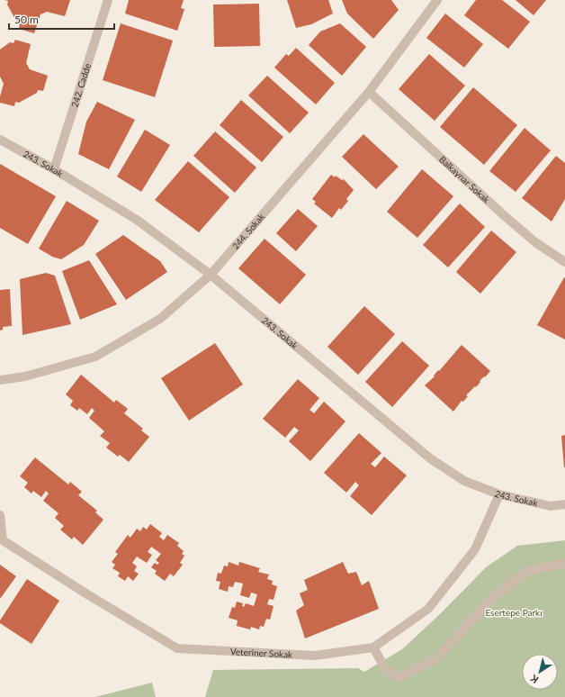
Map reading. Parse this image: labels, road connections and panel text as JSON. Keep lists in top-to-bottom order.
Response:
{
  "streets": {
    "street": [
      "242. Cadde",
      "243. Sokak",
      "Balkaynar Sokak",
      "244. Sokak",
      "Veteriner Sokak"
    ]
  },
  "crossings": [
    ["242. Cadde", "243. Sokak"],
    ["243. Sokak", "244. Sokak"],
    ["243. Sokak", "Veteriner Sokak"],
    ["Balkaynar Sokak", "244. Sokak"]
  ],
  "parks": ["Esertepe Parkı"],
  "scale_bar": "50 m",
  "north": "bottom left"
}
